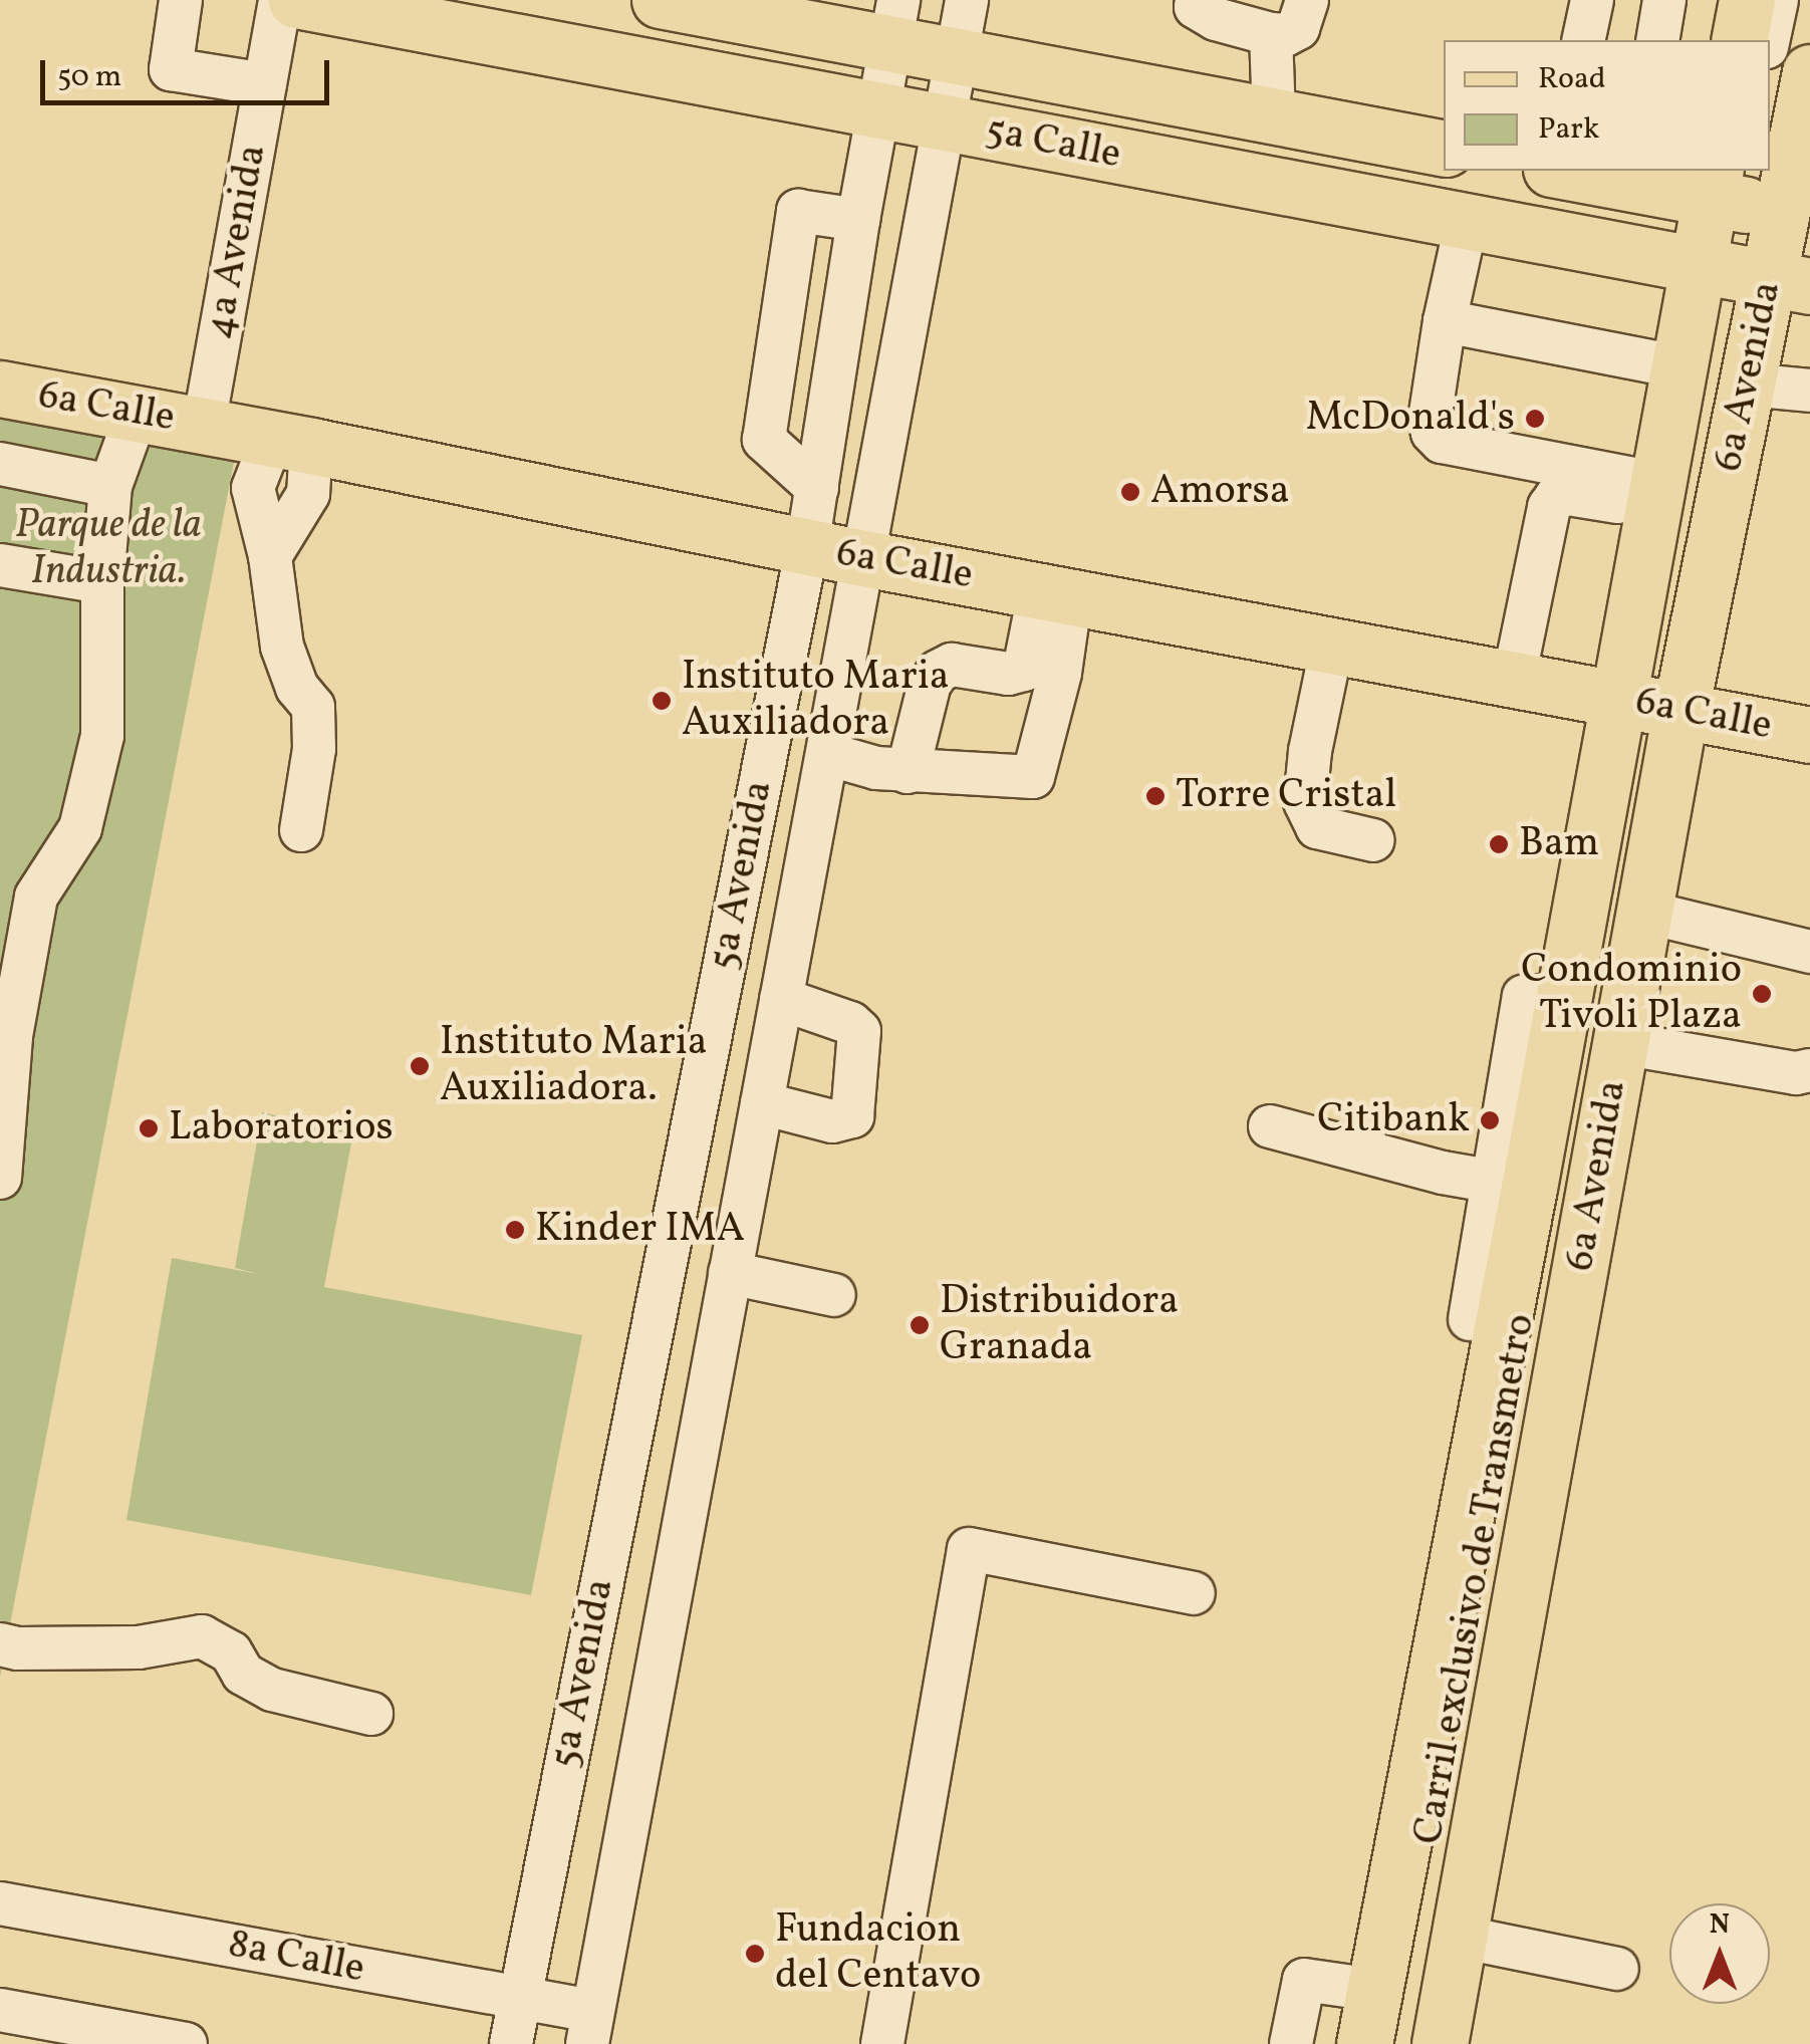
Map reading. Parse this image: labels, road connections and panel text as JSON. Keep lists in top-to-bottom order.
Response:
{
  "streets": {
    "main road": ["5a Calle", "6a Avenida", "6a Calle"],
    "street": [
      "4a Avenida",
      "5a Avenida",
      "Carril exclusivo de Transmetro",
      "8a Calle"
    ]
  },
  "crossings": [
    ["5a Calle", "6a Avenida"],
    ["5a Calle", "5a Avenida"],
    ["5a Calle", "Carril exclusivo de Transmetro"],
    ["4a Avenida", "6a Calle"],
    ["6a Avenida", "6a Calle"],
    ["6a Avenida", "Carril exclusivo de Transmetro"],
    ["6a Calle", "5a Avenida"],
    ["6a Calle", "Carril exclusivo de Transmetro"],
    ["5a Avenida", "8a Calle"]
  ],
  "parks": ["Parque de la Industria."],
  "places": [
    "McDonald's",
    "Amorsa",
    "Instituto Maria Auxiliadora",
    "Torre Cristal",
    "Bam",
    "Condominio Tivoli Plaza",
    "Instituto Maria Auxiliadora.",
    "Citibank",
    "Laboratorios",
    "Kinder IMA",
    "Distribuidora Granada",
    "Fundacion del Centavo"
  ],
  "legend": ["Road", "Park"],
  "scale_bar": "50 m",
  "north": "top"
}
